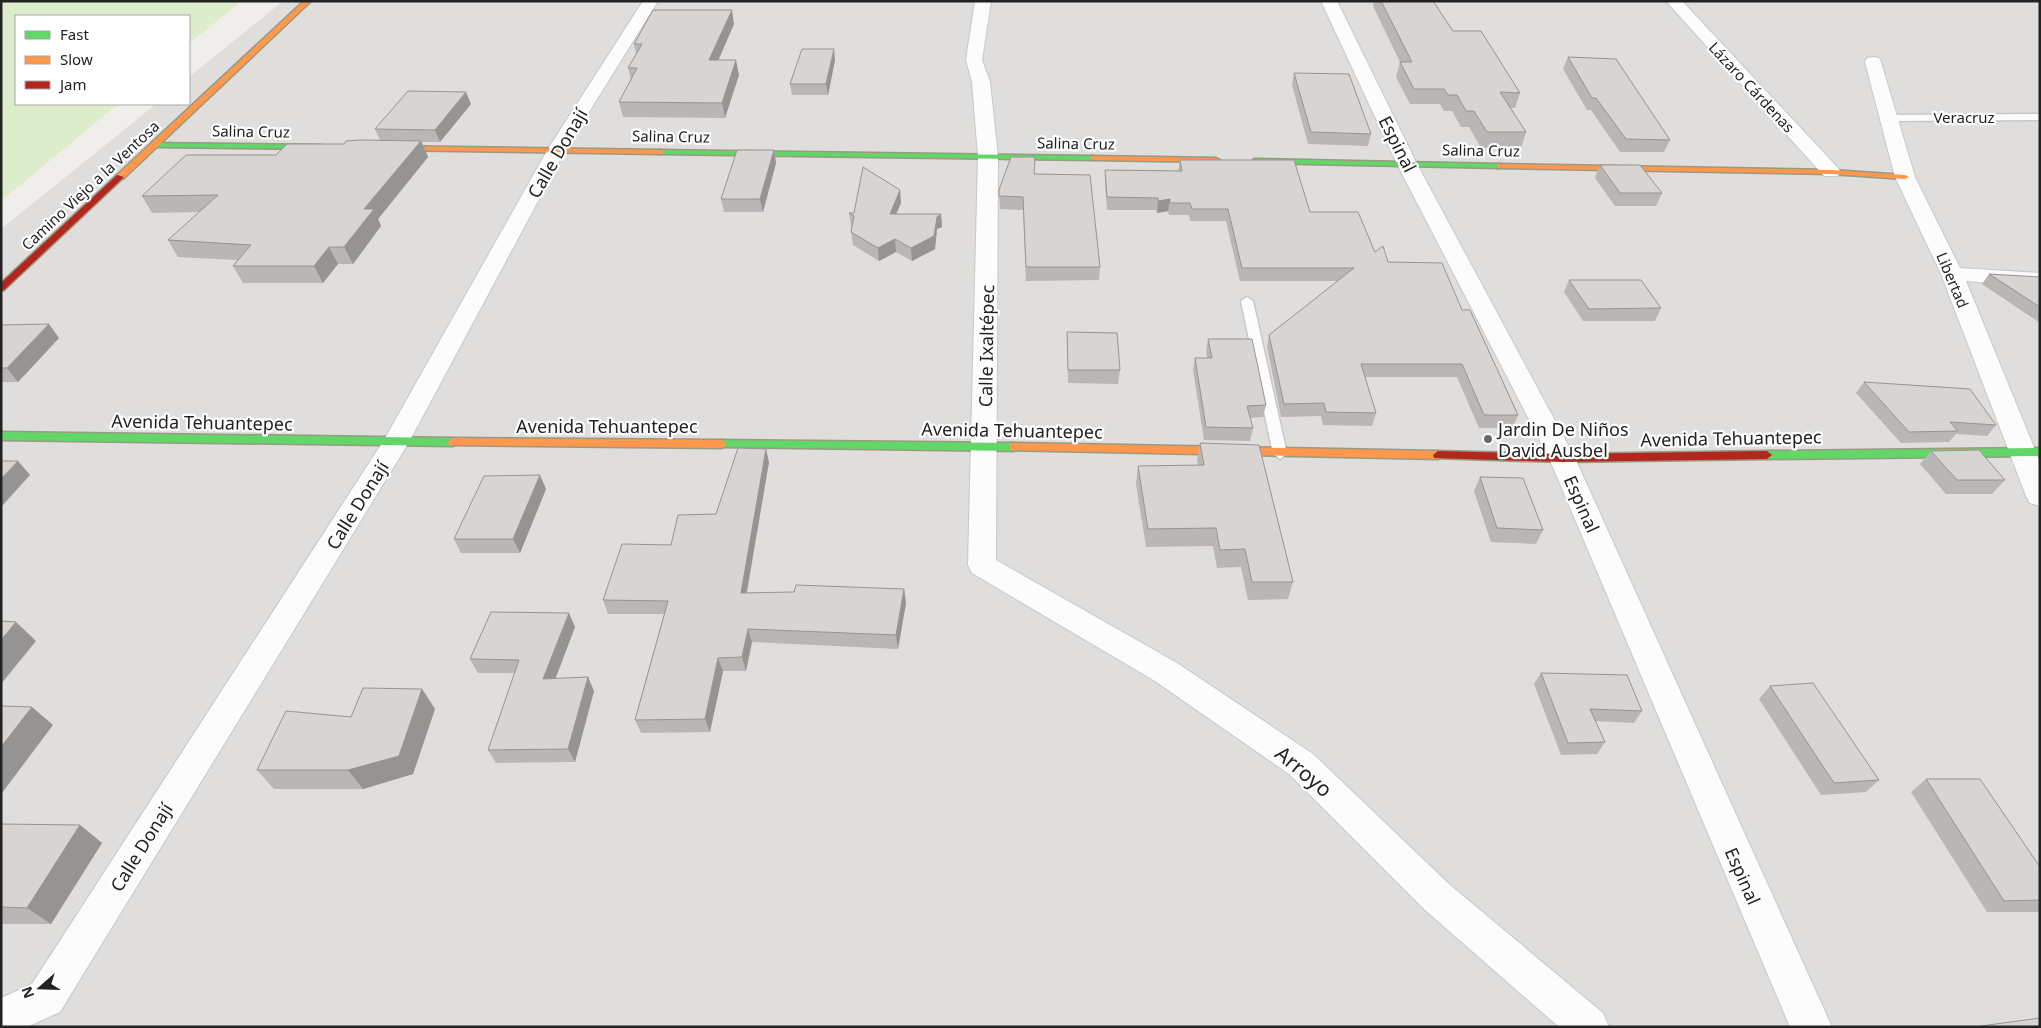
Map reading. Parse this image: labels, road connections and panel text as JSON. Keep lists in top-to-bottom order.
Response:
{
  "streets": {
    "street": [
      "Lázaro Cárdenas",
      "Salina Cruz",
      "Espinal",
      "Calle Donají",
      "Camino Viejo a la Ventosa",
      "Libertad",
      "Calle Ixaltépec",
      "Avenida Tehuantepec",
      "Arroyo"
    ],
    "lane": ["Veracruz"]
  },
  "crossings": [
    ["Lázaro Cárdenas", "Salina Cruz"],
    ["Veracruz", "Libertad"],
    ["Salina Cruz", "Espinal"],
    ["Salina Cruz", "Calle Donají"],
    ["Salina Cruz", "Camino Viejo a la Ventosa"],
    ["Salina Cruz", "Libertad"],
    ["Salina Cruz", "Calle Ixaltépec"],
    ["Espinal", "Avenida Tehuantepec"],
    ["Calle Donají", "Avenida Tehuantepec"],
    ["Libertad", "Avenida Tehuantepec"],
    ["Calle Ixaltépec", "Avenida Tehuantepec"],
    ["Calle Ixaltépec", "Arroyo"]
  ],
  "places": ["Jardin De Niños David Ausbel"],
  "legend": ["Fast", "Slow", "Jam"],
  "north": "left"
}
